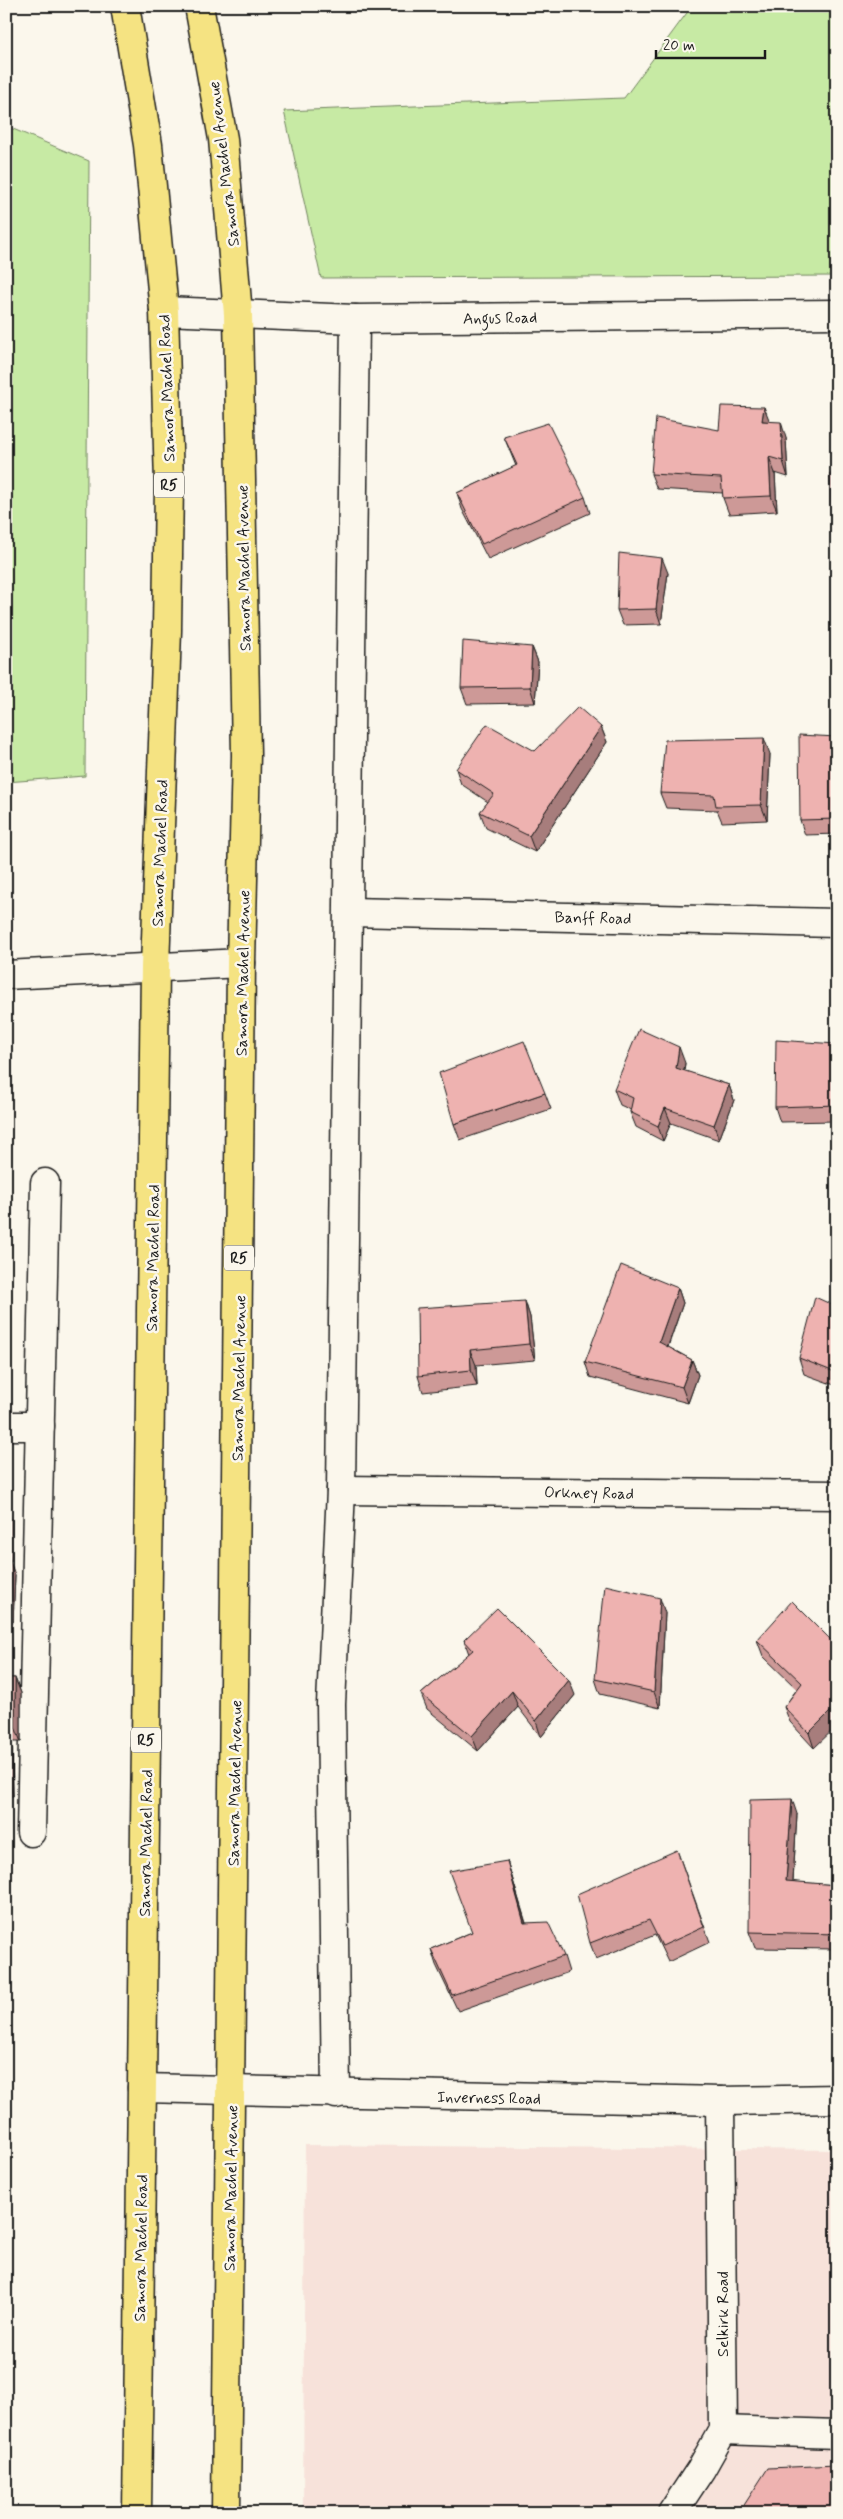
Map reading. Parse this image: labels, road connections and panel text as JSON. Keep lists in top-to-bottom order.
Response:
{
  "streets": {
    "highway": ["Samora Machel Avenue", "Samora Machel Road", "R5"],
    "street": [
      "Angus Road",
      "Banff Road",
      "Orkney Road",
      "Inverness Road",
      "Selkirk Road"
    ]
  },
  "crossings": [
    ["Samora Machel Avenue", "Angus Road"],
    ["Samora Machel Avenue", "Inverness Road"],
    ["Angus Road", "Samora Machel Road"],
    ["Samora Machel Road", "Inverness Road"],
    ["Inverness Road", "Selkirk Road"]
  ],
  "scale_bar": "20 m"
}
